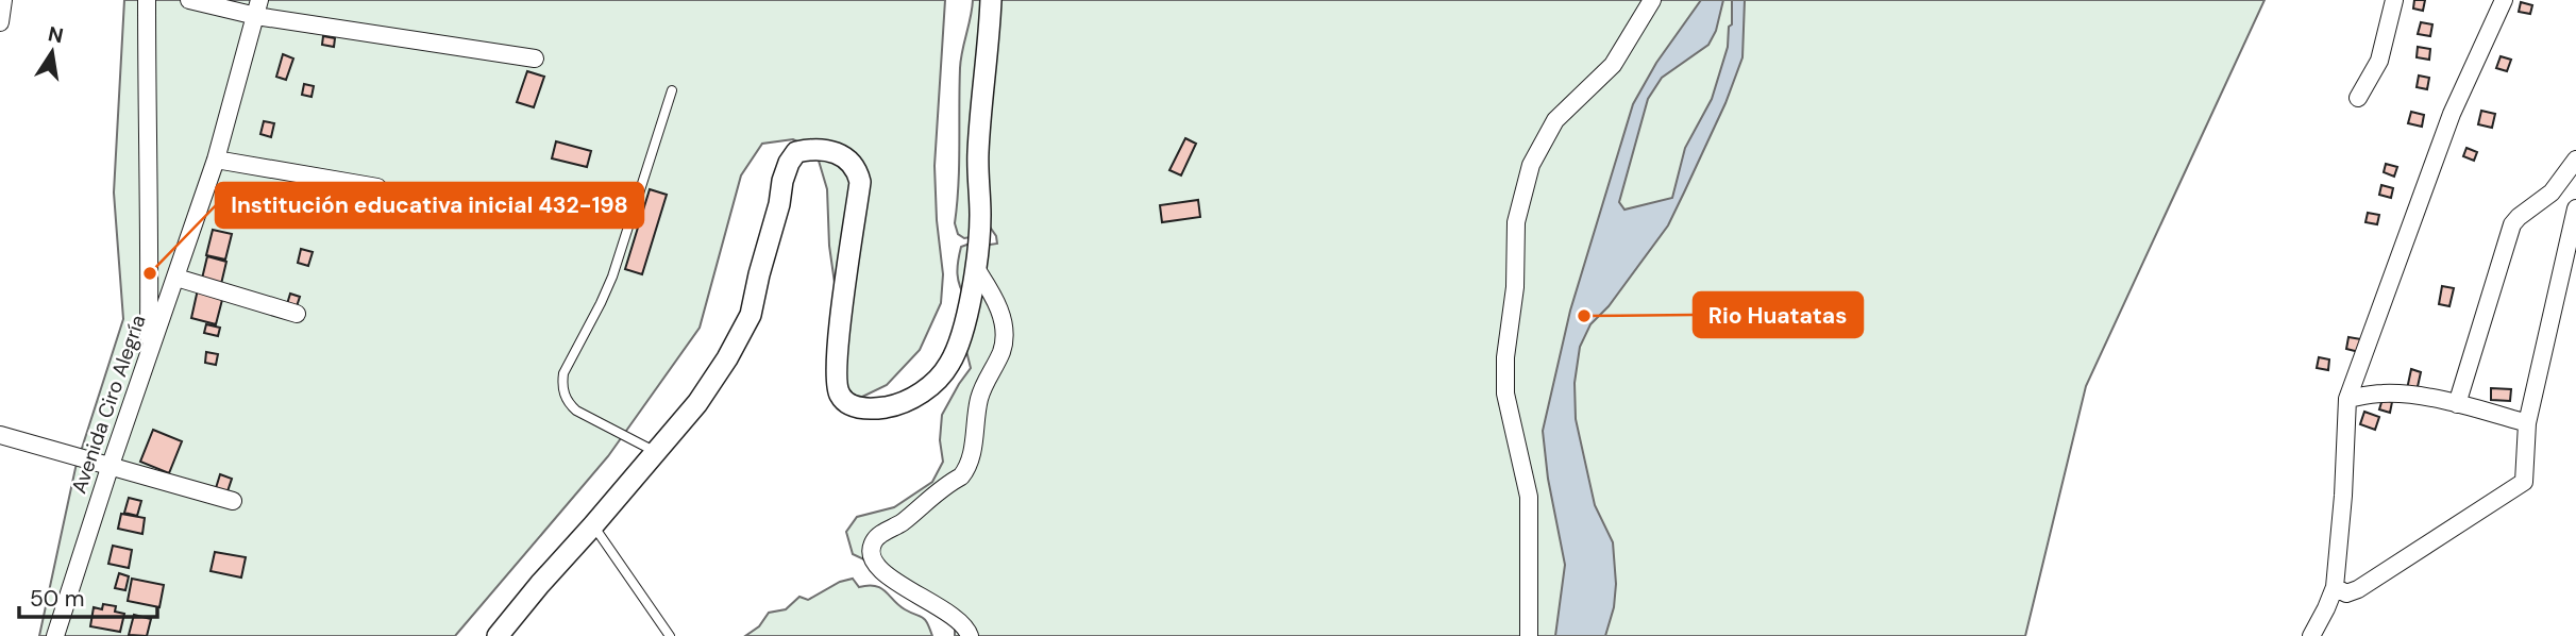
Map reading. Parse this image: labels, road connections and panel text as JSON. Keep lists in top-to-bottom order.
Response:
{
  "streets": {
    "street": ["Avenida Ciro Alegría"]
  },
  "places": ["Institución educativa inicial 432-198", "Rio Huatatas"],
  "scale_bar": "50 m",
  "north": "top"
}
